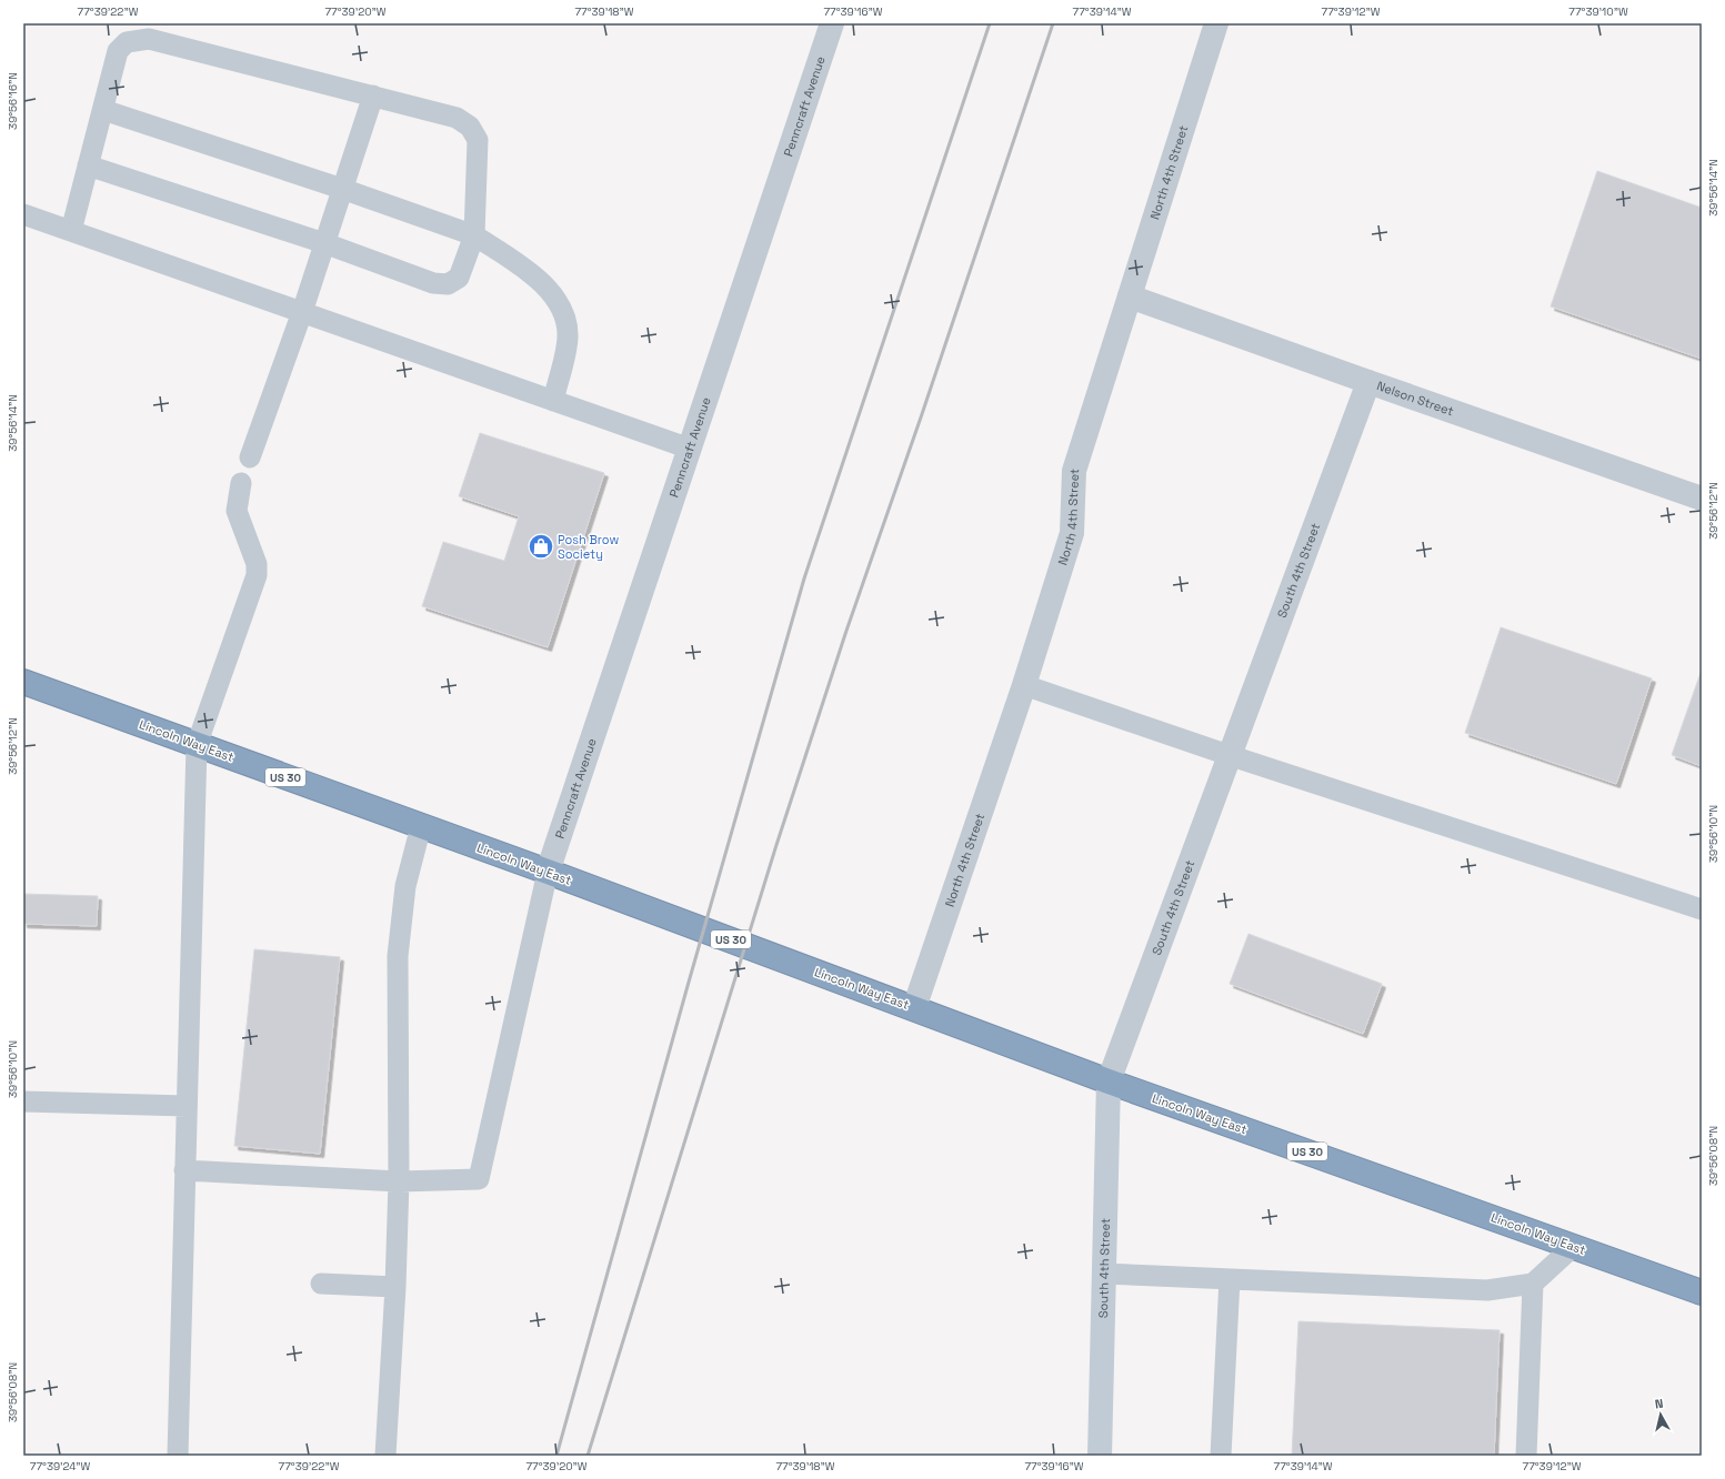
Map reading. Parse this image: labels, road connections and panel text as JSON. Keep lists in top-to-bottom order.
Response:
{
  "streets": {
    "highway": ["Lincoln Way East", "US 30"],
    "street": [
      "Penncraft Avenue",
      "North 4th Street",
      "Nelson Street",
      "South 4th Street"
    ]
  },
  "crossings": [
    ["Penncraft Avenue", "Lincoln Way East"],
    ["North 4th Street", "Nelson Street"],
    ["North 4th Street", "Lincoln Way East"],
    ["Nelson Street", "South 4th Street"],
    ["South 4th Street", "Lincoln Way East"]
  ],
  "places": {
    "shop": ["Posh Brow Society"]
  },
  "north": "top",
  "coordinates": [
    "77°39'22\"W",
    "77°39'20\"W",
    "77°39'18\"W",
    "77°39'16\"W",
    "77°39'14\"W",
    "77°39'12\"W",
    "77°39'10\"W",
    "39°56'16\"N",
    "39°56'14\"N",
    "39°56'12\"N",
    "39°56'10\"N",
    "39°56'08\"N",
    "77°39'24\"W"
  ]
}
